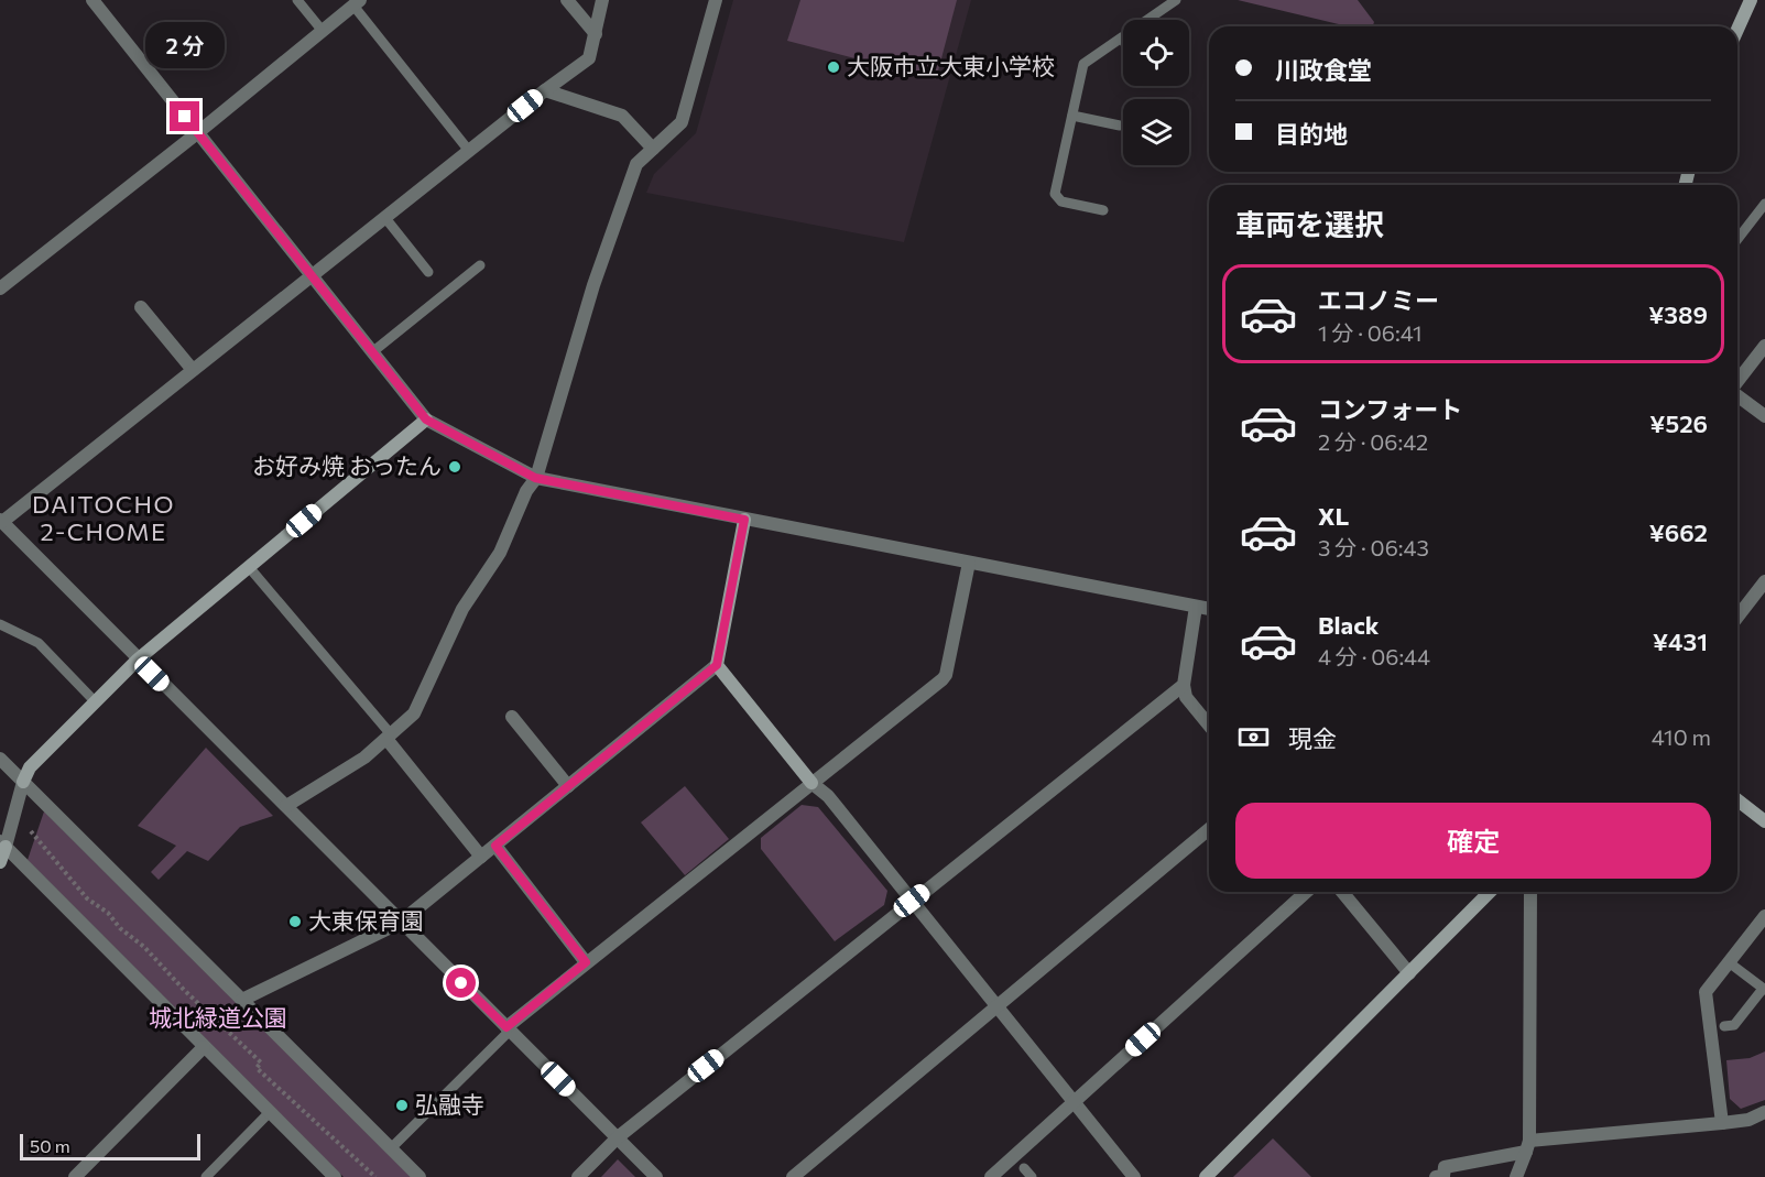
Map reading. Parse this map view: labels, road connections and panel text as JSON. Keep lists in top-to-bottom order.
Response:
{
  "districts": ["DAITOCHO 2-CHOME"],
  "parks": ["城北緑道公園"],
  "places": [
    "大阪市立大東小学校",
    "お好み焼 おったん",
    "大東保育園",
    "弘融寺"
  ],
  "scale_bar": "50 m",
  "page": {
    "bubble": "2 分",
    "banner": ["川政食堂", "目的地"],
    "heading": "車両を選択",
    "list": [
      {
        "name": "エコノミー",
        "note": "1 分 · 06:41",
        "value": "¥389"
      },
      {
        "name": "コンフォート",
        "note": "2 分 · 06:42",
        "value": "¥526"
      },
      {
        "name": "XL",
        "note": "3 分 · 06:43",
        "value": "¥662"
      },
      {
        "name": "Black",
        "note": "4 分 · 06:44",
        "value": "¥431"
      }
    ],
    "pay": ["現金", "410 m"],
    "buttons": "確定",
    "scale": "50 m"
  }
}
